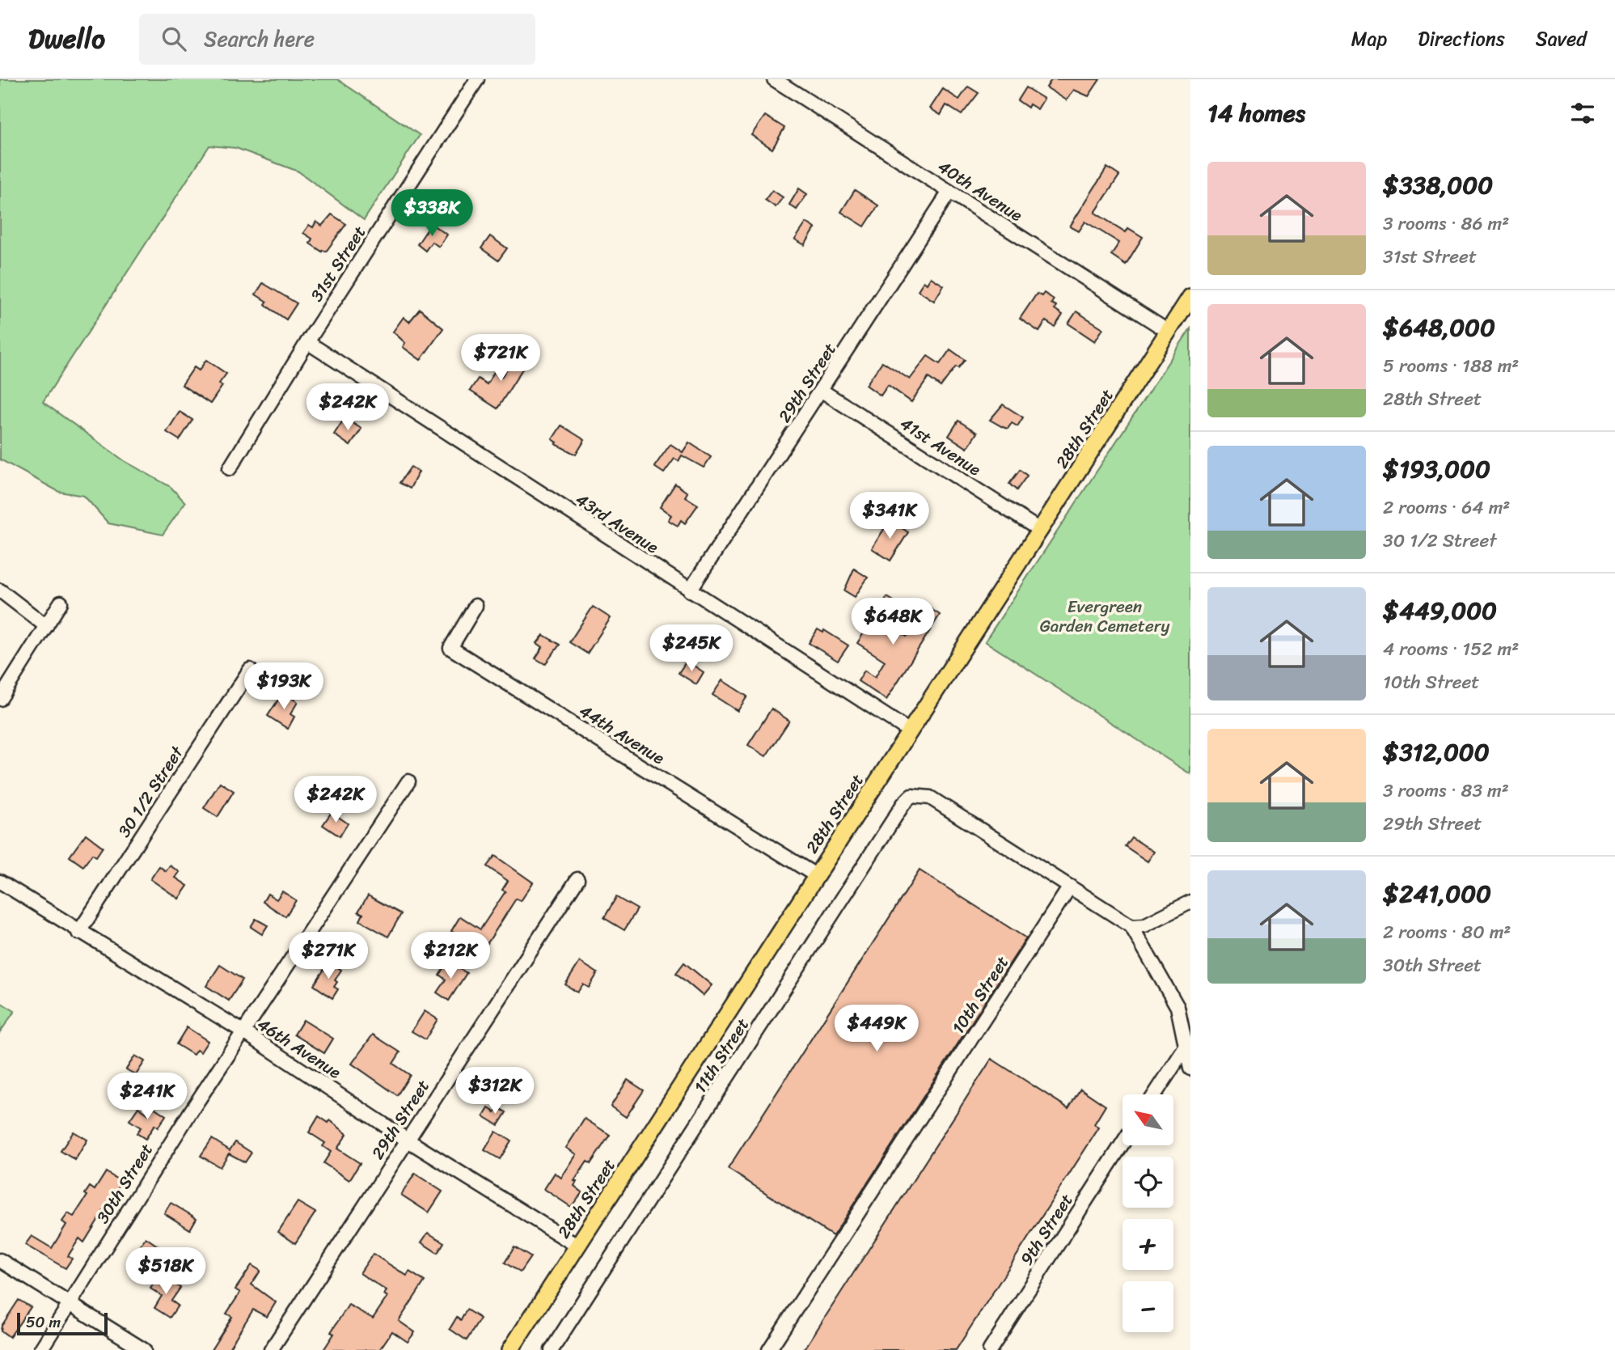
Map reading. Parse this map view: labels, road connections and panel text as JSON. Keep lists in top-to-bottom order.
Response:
{
  "streets": {
    "main road": ["28th Street"],
    "street": [
      "40th Avenue",
      "31st Street",
      "29th Street",
      "41st Avenue",
      "43rd Avenue",
      "44th Avenue",
      "30 1/2 Street",
      "10th Street",
      "46th Avenue",
      "11th Street",
      "30th Street",
      "9th Street"
    ]
  },
  "crossings": [
    ["40th Avenue", "29th Street"],
    ["40th Avenue", "28th Street"],
    ["31st Street", "43rd Avenue"],
    ["29th Street", "41st Avenue"],
    ["29th Street", "43rd Avenue"],
    ["29th Street", "46th Avenue"],
    ["28th Street", "41st Avenue"],
    ["28th Street", "43rd Avenue"],
    ["28th Street", "44th Avenue"],
    ["28th Street", "46th Avenue"],
    ["30 1/2 Street", "46th Avenue"],
    ["10th Street", "11th Street"],
    ["46th Avenue", "30th Street"]
  ],
  "parks": ["Evergreen Garden Cemetery"],
  "scale_bar": "50 m",
  "north": "top left",
  "page": {
    "header": "Dwello",
    "search": "Search here",
    "nav": ["Map", "Directions", "Saved"],
    "heading": "14 homes",
    "list": [
      {
        "name": "$338,000",
        "note": "3 rooms · 86 m² · 31st Street"
      },
      {
        "name": "$648,000",
        "note": "5 rooms · 188 m² · 28th Street"
      },
      {
        "name": "$193,000",
        "note": "2 rooms · 64 m² · 30 1/2 Street"
      },
      {
        "name": "$449,000",
        "note": "4 rooms · 152 m² · 10th Street"
      },
      {
        "name": "$312,000",
        "note": "3 rooms · 83 m² · 29th Street"
      },
      {
        "name": "$241,000",
        "note": "2 rooms · 80 m² · 30th Street"
      }
    ],
    "price": [
      "$338K",
      "$721K",
      "$242K",
      "$341K",
      "$648K",
      "$245K",
      "$193K",
      "$242K",
      "$271K",
      "$212K",
      "$449K",
      "$312K",
      "$241K",
      "$518K"
    ],
    "map_buttons": ["+", "−"],
    "scale": "50 m"
  }
}
